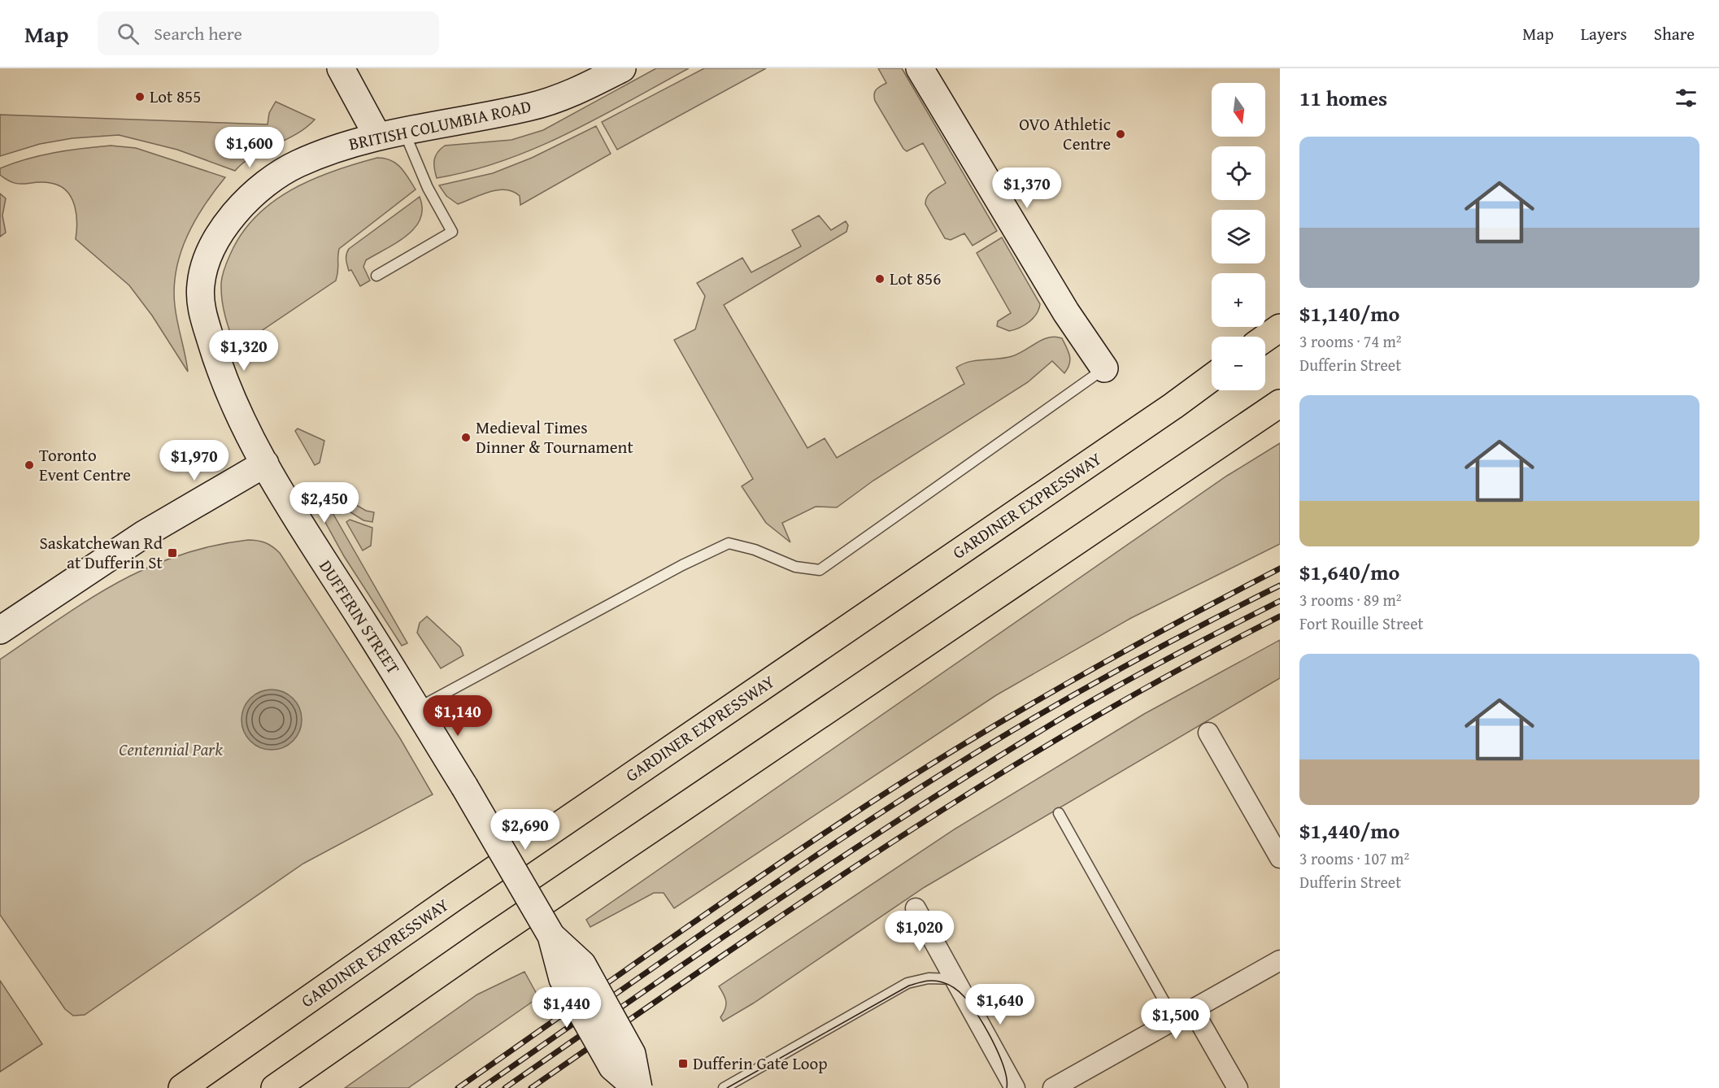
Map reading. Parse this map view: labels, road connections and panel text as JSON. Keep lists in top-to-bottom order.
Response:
{
  "streets": {
    "highway": ["GARDINER EXPRESSWAY"],
    "street": ["BRITISH COLUMBIA ROAD", "DUFFERIN STREET"]
  },
  "crossings": [
    ["BRITISH COLUMBIA ROAD", "DUFFERIN STREET"]
  ],
  "parks": ["Centennial Park"],
  "places": {
    "other": [
      "Lot 855",
      "OVO Athletic Centre",
      "Lot 856",
      "Medieval Times Dinner & Tournament",
      "Toronto Event Centre"
    ],
    "transit": ["Saskatchewan Rd at Dufferin St", "Dufferin Gate Loop"]
  },
  "north": "bottom",
  "page": {
    "header": "Map",
    "search": "Search here",
    "nav": ["Map", "Layers", "Share"],
    "heading": "11 homes",
    "map_buttons": ["+", "−"],
    "price": [
      "$1,600",
      "$1,370",
      "$1,320",
      "$1,970",
      "$2,450",
      "$1,140",
      "$2,690",
      "$1,020",
      "$1,640",
      "$1,440",
      "$1,500"
    ],
    "list": [
      {
        "name": "$1,140/mo",
        "note": "3 rooms · 74 m² · Dufferin Street"
      },
      {
        "name": "$1,640/mo",
        "note": "3 rooms · 89 m² · Fort Rouille Street"
      },
      {
        "name": "$1,440/mo",
        "note": "3 rooms · 107 m² · Dufferin Street"
      }
    ]
  }
}
